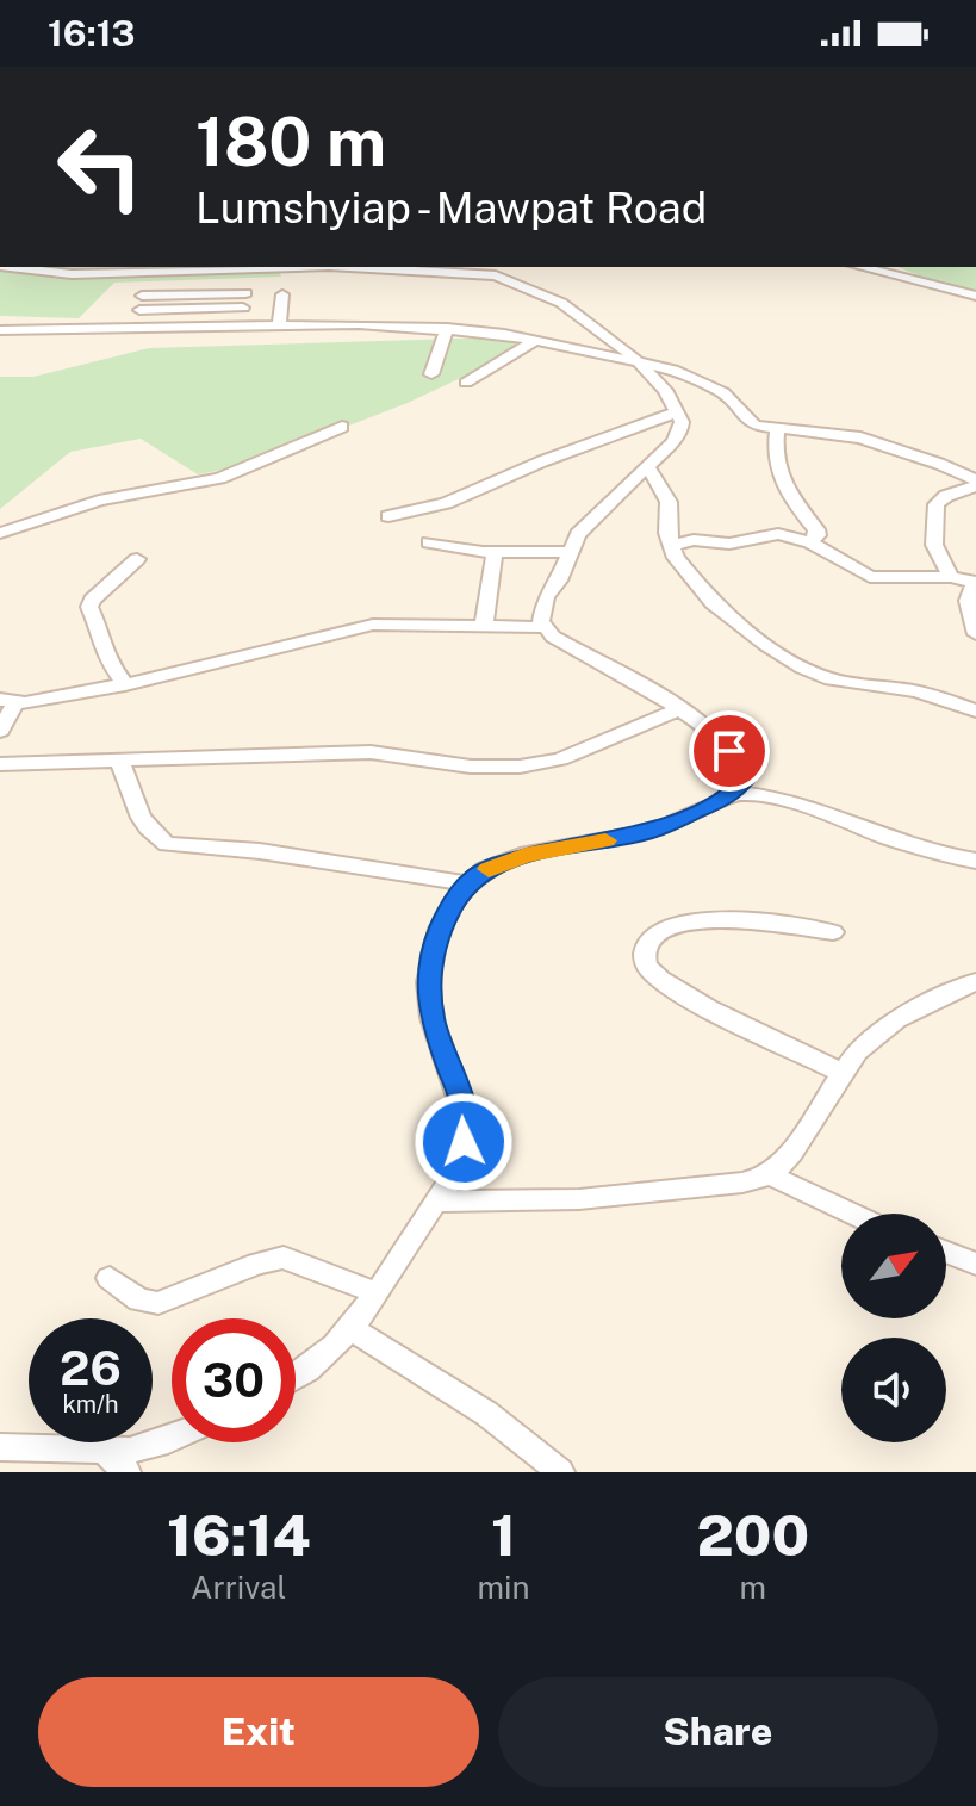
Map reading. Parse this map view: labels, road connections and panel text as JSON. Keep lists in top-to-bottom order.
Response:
{
  "north": "top right",
  "page": {
    "status": "16:13",
    "turn": ["180 m", "Lumshyiap - Mawpat Road"],
    "speed": "26 km/h",
    "limit": "30",
    "eta": [
      "16:14",
      "Arrival",
      "1",
      "min",
      "200",
      "m"
    ],
    "buttons": ["Exit", "Share"]
  }
}
